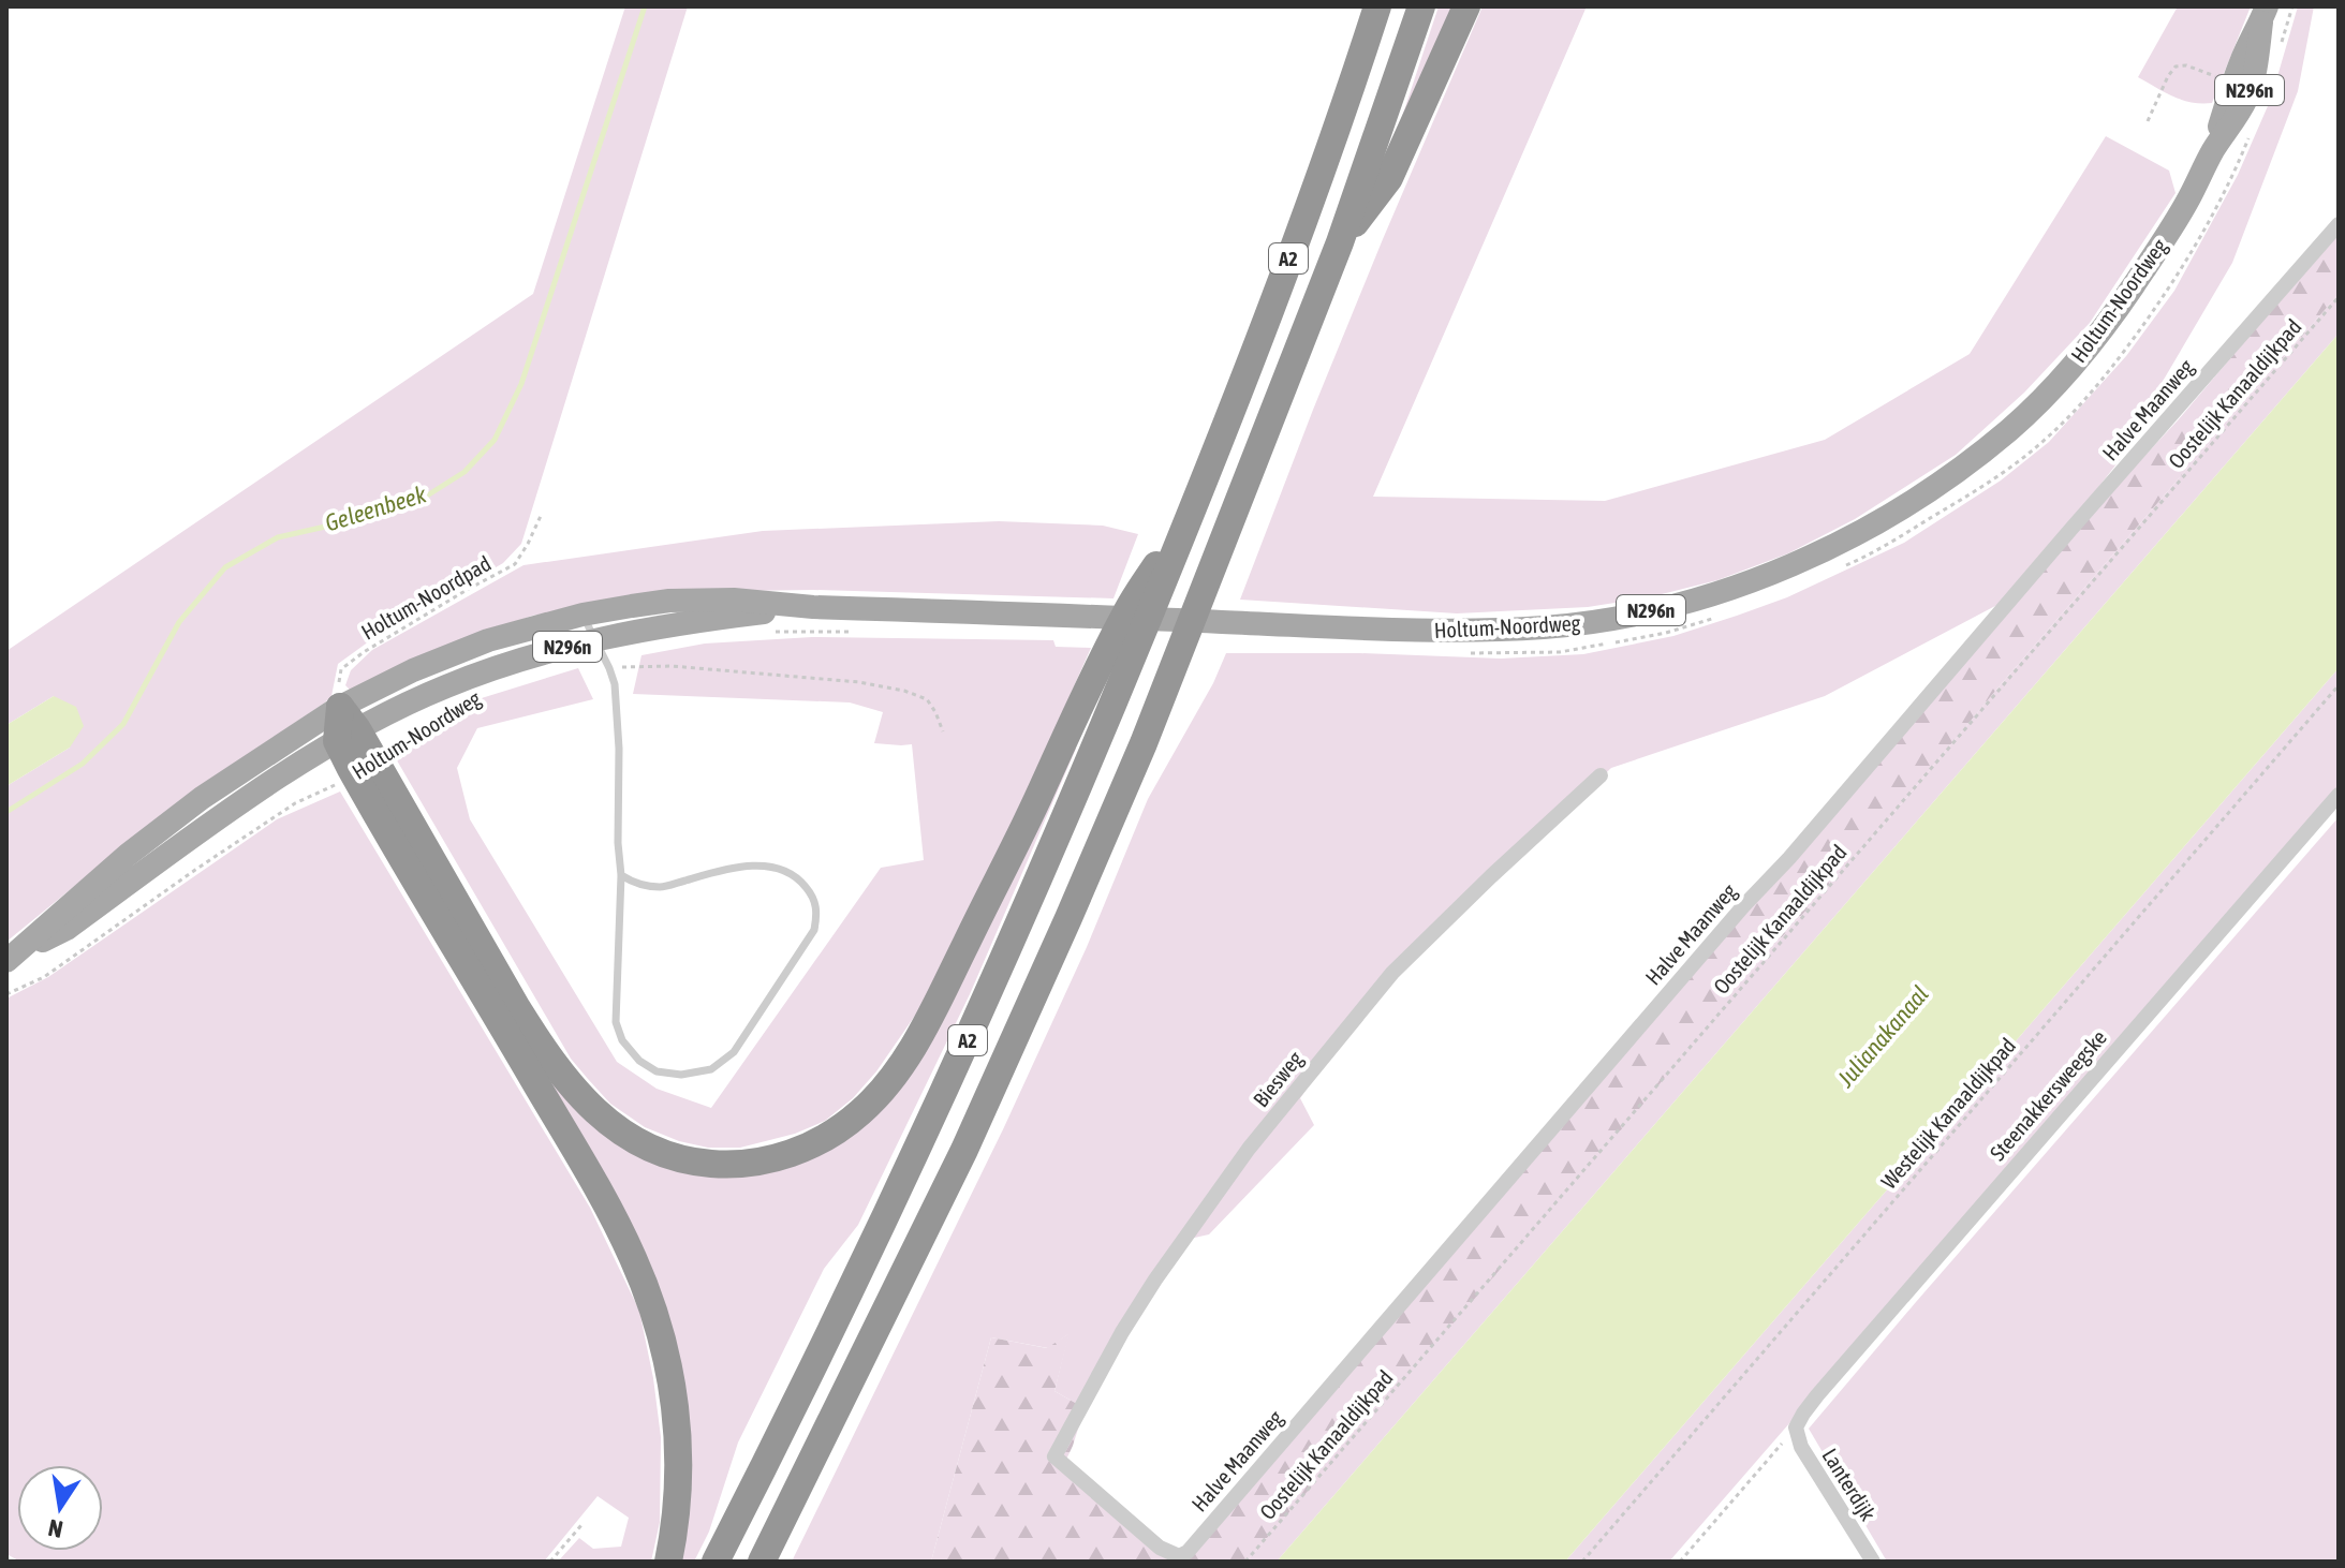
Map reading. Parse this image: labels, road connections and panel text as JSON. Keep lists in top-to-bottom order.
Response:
{
  "streets": {
    "highway": ["A2"],
    "main road": ["N296n", "Holtum-Noordweg"],
    "street": [
      "Halve Maanweg",
      "Biesweg",
      "Steenakkersweegske",
      "Lanterdijk"
    ],
    "path": ["Oostelijk Kanaaldijkpad", "Holtum-Noordpad", "Westelijk Kanaaldijkpad"]
  },
  "crossings": [
    ["A2", "Holtum-Noordweg"],
    ["A2", "Holtum-Noordpad"],
    ["Holtum-Noordweg", "Holtum-Noordpad"],
    ["Halve Maanweg", "Biesweg"],
    ["Steenakkersweegske", "Lanterdijk"]
  ],
  "water": ["Geleenbeek", "Julianakanaal"],
  "north": "bottom"
}
